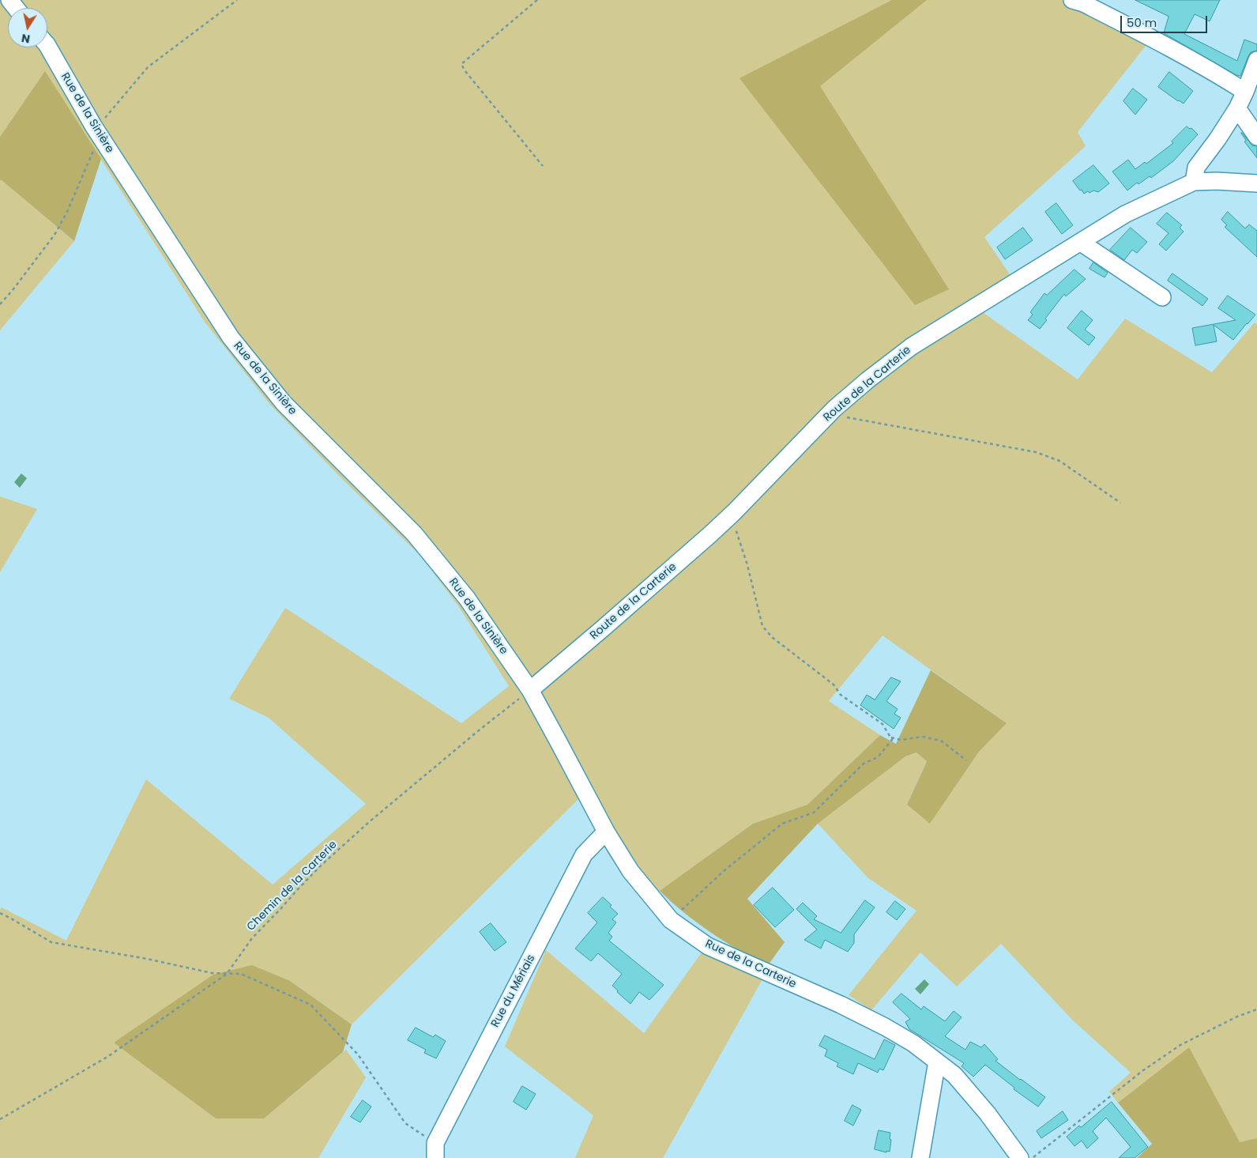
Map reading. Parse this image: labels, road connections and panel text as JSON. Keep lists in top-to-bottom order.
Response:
{
  "streets": {
    "street": [
      "Rue de la Sinière",
      "Route de la Carterie",
      "Rue de la Carterie",
      "Rue du Mériais"
    ],
    "path": ["Chemin de la Carterie"]
  },
  "crossings": [
    ["Rue de la Sinière", "Route de la Carterie"],
    ["Rue de la Sinière", "Chemin de la Carterie"],
    ["Rue de la Sinière", "Rue de la Carterie"],
    ["Route de la Carterie", "Chemin de la Carterie"],
    ["Route de la Carterie", "Rue de la Carterie"],
    ["Chemin de la Carterie", "Rue de la Carterie"],
    ["Rue de la Carterie", "Rue du Mériais"]
  ],
  "scale_bar": "50 m",
  "north": "bottom"
}
